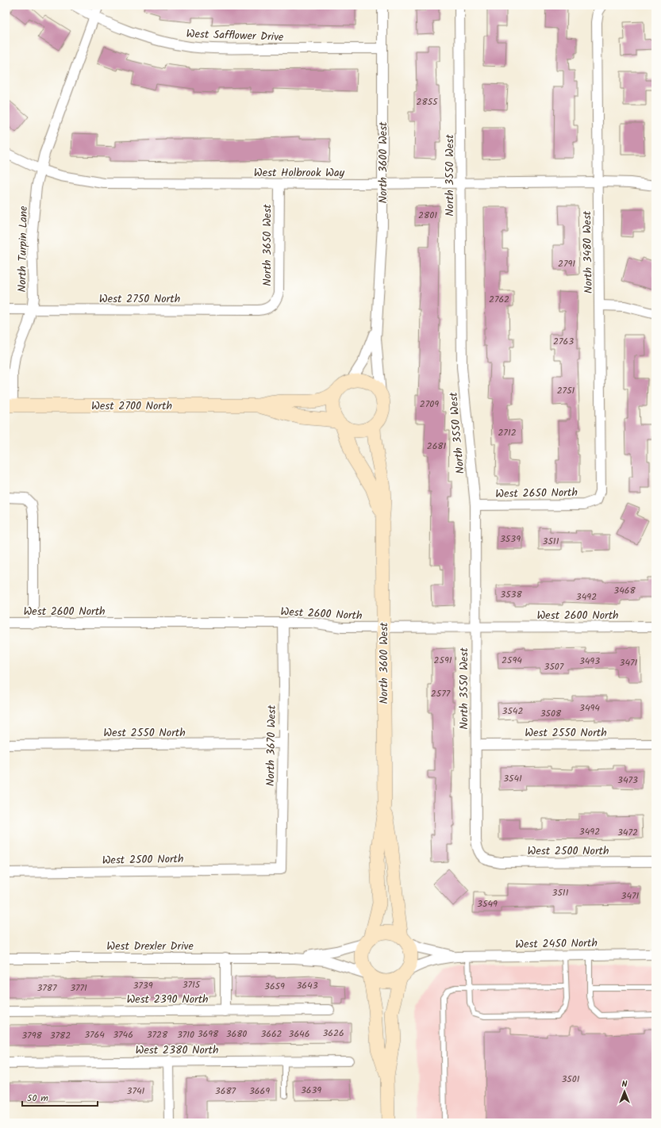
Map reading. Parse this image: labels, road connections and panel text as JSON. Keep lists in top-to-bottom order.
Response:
{
  "streets": {
    "street": [
      "West Safflower Drive",
      "North 3600 West",
      "West Holbrook Way",
      "North 3550 West",
      "North 3650 West",
      "North Turpin Lane",
      "North 3480 West",
      "West 2750 North",
      "West 2700 North",
      "West 2650 North",
      "West 2600 North",
      "West 2550 North",
      "North 3670 West",
      "West 2500 North",
      "West 2450 North",
      "West Drexler Drive",
      "West 2390 North",
      "West 2380 North"
    ]
  },
  "crossings": [
    ["West Safflower Drive", "North 3600 West"],
    ["West Safflower Drive", "North Turpin Lane"],
    ["North 3600 West", "West Holbrook Way"],
    ["North 3600 West", "West 2700 North"],
    ["North 3600 West", "West 2600 North"],
    ["North 3600 West", "West 2450 North"],
    ["North 3600 West", "West Drexler Drive"],
    ["West Holbrook Way", "North 3550 West"],
    ["West Holbrook Way", "North 3650 West"],
    ["West Holbrook Way", "North Turpin Lane"],
    ["West Holbrook Way", "North 3480 West"],
    ["North 3550 West", "West 2650 North"],
    ["North 3550 West", "West 2600 North"],
    ["North 3550 West", "West 2550 North"],
    ["North 3550 West", "West 2500 North"],
    ["North 3650 West", "West 2750 North"],
    ["North Turpin Lane", "West 2750 North"],
    ["North Turpin Lane", "West 2700 North"],
    ["North 3480 West", "West 2650 North"],
    ["West 2600 North", "North 3670 West"],
    ["West 2550 North", "North 3670 West"],
    ["North 3670 West", "West 2500 North"],
    ["West 2450 North", "West Drexler Drive"]
  ],
  "house_numbers": [
    "2855",
    "2801",
    "2791",
    "2762",
    "2763",
    "2751",
    "2709",
    "2712",
    "2681",
    "3539",
    "3511",
    "3468",
    "3538",
    "3492",
    "2591",
    "2594",
    "3493",
    "3471",
    "3507",
    "2577",
    "3494",
    "3542",
    "3508",
    "3541",
    "3473",
    "3492",
    "3472",
    "3511",
    "3471",
    "3549",
    "3715",
    "3739",
    "3643",
    "3659",
    "3787",
    "3771",
    "3626",
    "3698",
    "3680",
    "3662",
    "3646",
    "3764",
    "3746",
    "3728",
    "3710",
    "3798",
    "3782",
    "3501",
    "3639",
    "3741",
    "3687",
    "3669"
  ],
  "scale_bar": "50 m",
  "north": "top"
}
